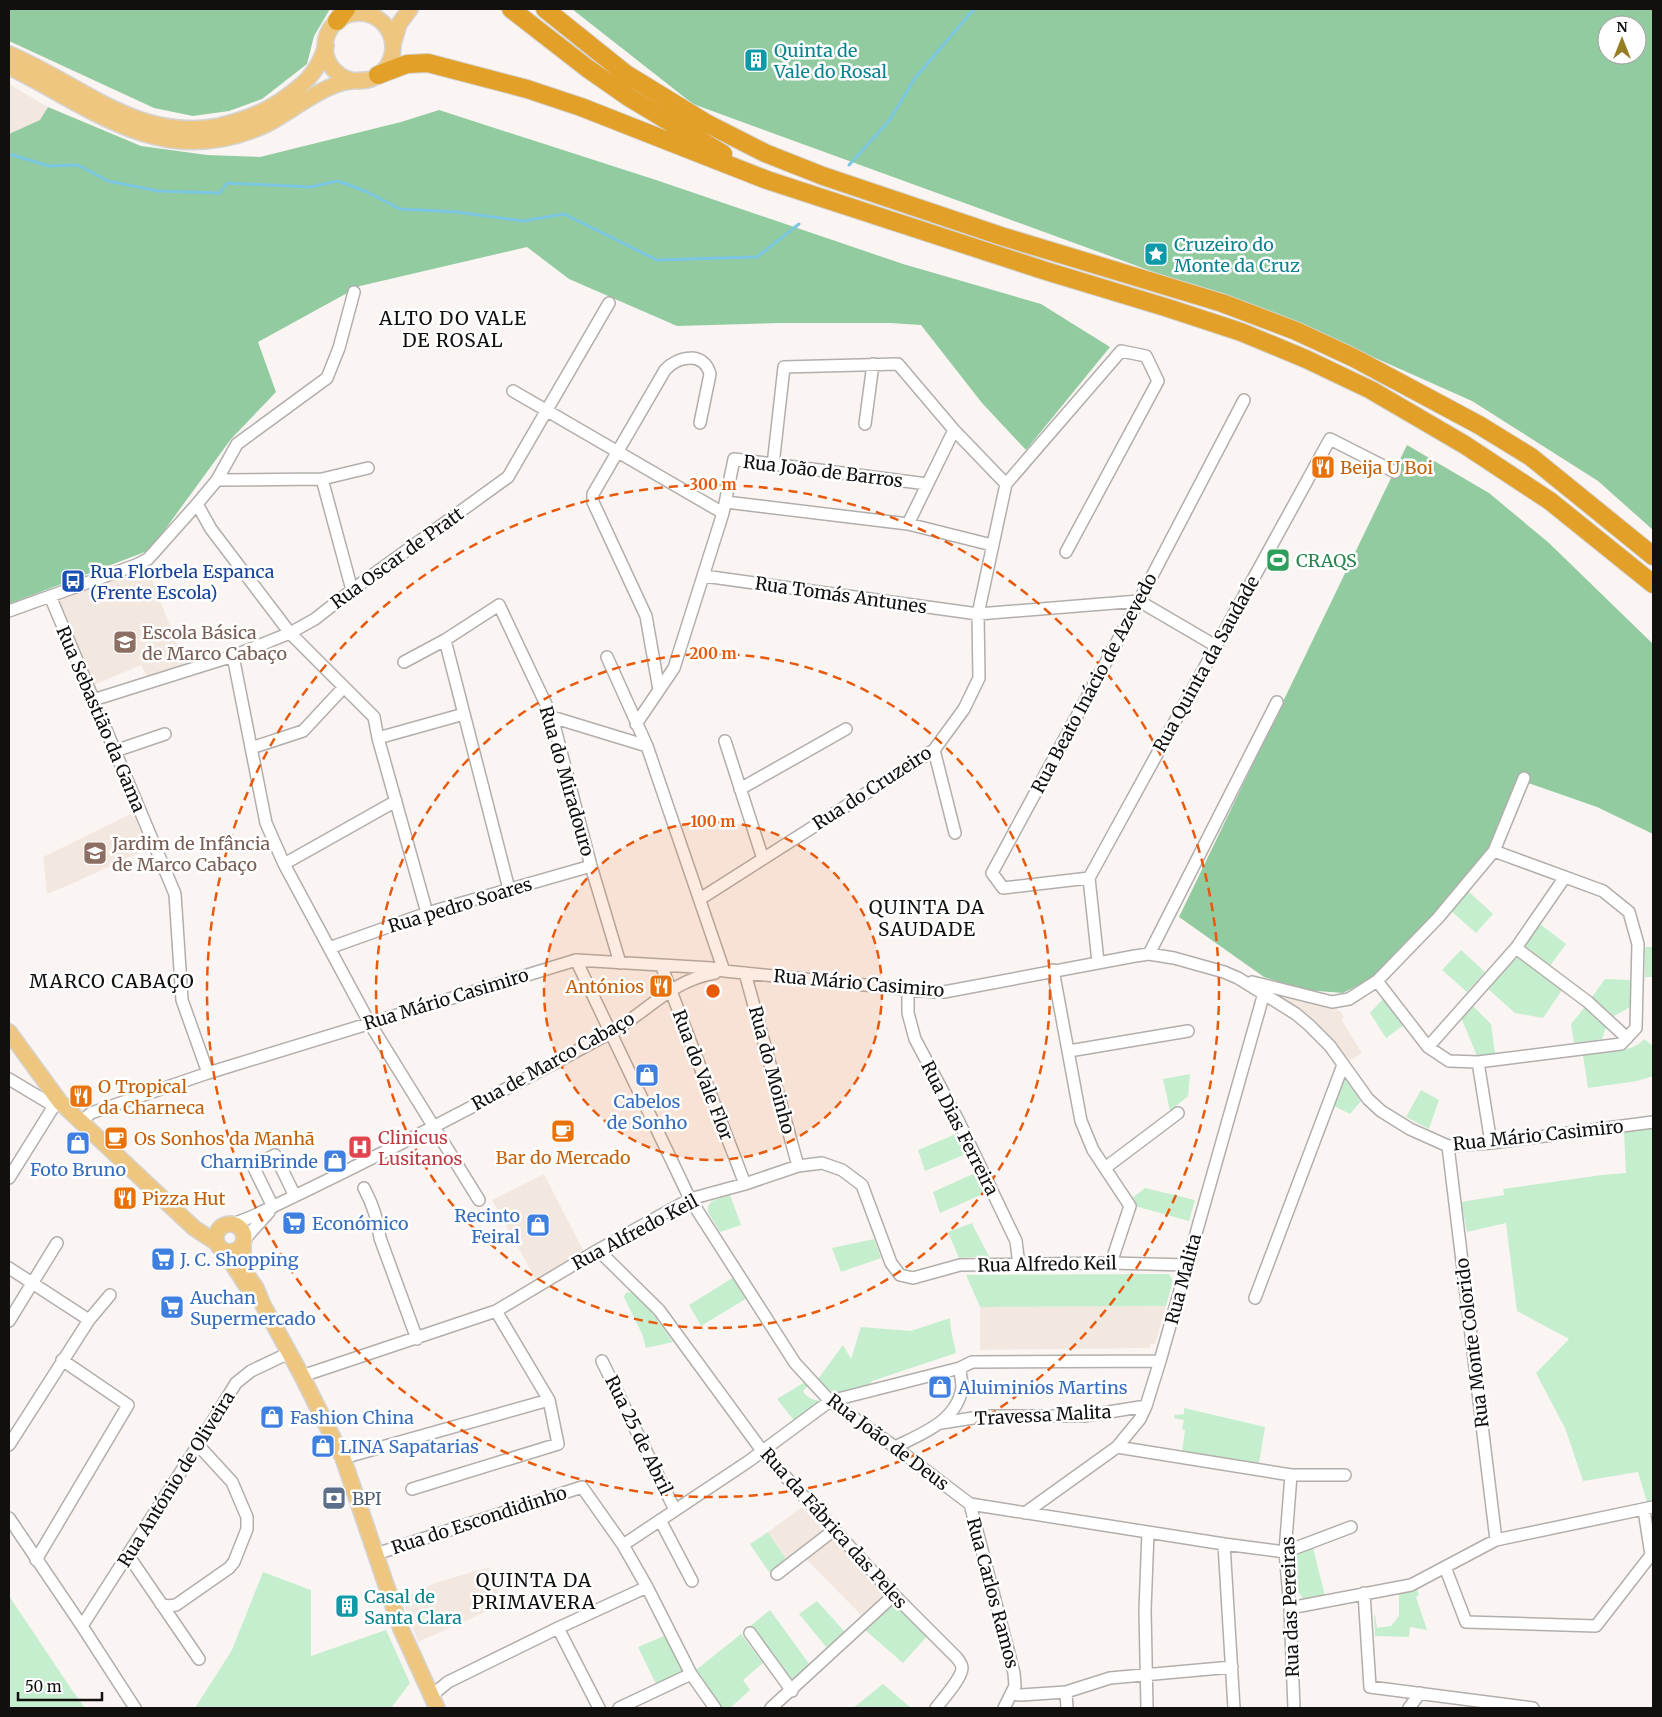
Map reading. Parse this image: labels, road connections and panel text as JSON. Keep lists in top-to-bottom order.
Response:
{
  "streets": {
    "street": [
      "Rua João de Barros",
      "Rua Oscar de Pratt",
      "Rua Tomás Antunes",
      "Rua Quinta da Saudade",
      "Rua Beato Inácio de Azevedo",
      "Rua Sebastião da Gama",
      "Rua do Miradouro",
      "Rua do Cruzeiro",
      "Rua pedro Soares",
      "Rua Mário Casimiro",
      "Rua de Marco Cabaço",
      "Rua do Moinho",
      "Rua do Vale Flor",
      "Rua Dias Ferreira",
      "Rua Alfredo Keil",
      "Rua Malita",
      "Rua Monte Colorido",
      "Travessa Malita",
      "Rua 25 de Abril",
      "Rua João de Deus",
      "Rua António de Oliveira",
      "Rua do Escondidinho",
      "Rua da Fábrica das Peles",
      "Rua Carlos Ramos",
      "Rua das Pereiras"
    ]
  },
  "crossings": [
    ["Rua João de Barros", "Rua Tomás Antunes"],
    ["Rua Oscar de Pratt", "Rua Sebastião da Gama"],
    ["Rua Tomás Antunes", "Rua Beato Inácio de Azevedo"],
    ["Rua Tomás Antunes", "Rua do Cruzeiro"],
    ["Rua Quinta da Saudade", "Rua Beato Inácio de Azevedo"],
    ["Rua Sebastião da Gama", "Rua Mário Casimiro"],
    ["Rua do Miradouro", "Rua pedro Soares"],
    ["Rua do Miradouro", "Rua Mário Casimiro"],
    ["Rua Mário Casimiro", "Rua de Marco Cabaço"],
    ["Rua Mário Casimiro", "Rua do Moinho"],
    ["Rua Mário Casimiro", "Rua do Vale Flor"],
    ["Rua Mário Casimiro", "Rua Dias Ferreira"],
    ["Rua Mário Casimiro", "Rua Malita"],
    ["Rua Mário Casimiro", "Rua Monte Colorido"],
    ["Rua Mário Casimiro", "Rua João de Deus"],
    ["Rua de Marco Cabaço", "Rua do Vale Flor"],
    ["Rua de Marco Cabaço", "Rua João de Deus"],
    ["Rua do Moinho", "Rua Alfredo Keil"],
    ["Rua do Vale Flor", "Rua Alfredo Keil"],
    ["Rua Dias Ferreira", "Rua Alfredo Keil"],
    ["Rua Alfredo Keil", "Rua Malita"],
    ["Rua Alfredo Keil", "Rua João de Deus"],
    ["Rua Alfredo Keil", "Rua da Fábrica das Peles"],
    ["Rua Malita", "Travessa Malita"],
    ["Rua Malita", "Rua João de Deus"],
    ["Travessa Malita", "Rua João de Deus"],
    ["Rua João de Deus", "Rua Carlos Ramos"],
    ["Rua João de Deus", "Rua das Pereiras"]
  ],
  "districts": [
    "ALTO DO VALE DE ROSAL",
    "QUINTA DA SAUDADE",
    "MARCO CABAÇO",
    "QUINTA DA PRIMAVERA"
  ],
  "places": {
    "building": ["Quinta de Vale do Rosal", "Casal de Santa Clara"],
    "place": ["Cruzeiro do Monte da Cruz"],
    "restaurant": [
      "Beija U Boi",
      "Antónios",
      "O Tropical da Charneca",
      "Pizza Hut"
    ],
    "sports": ["CRAQS"],
    "bus stop": ["Rua Florbela Espanca (Frente Escola)"],
    "school or university": ["Escola Básica de Marco Cabaço", "Jardim de Infância de Marco Cabaço"],
    "shop": [
      "Cabelos de Sonho",
      "Foto Bruno",
      "CharniBrinde",
      "Recinto Feiral",
      "Aluiminios Martins",
      "Fashion China",
      "LINA Sapatarias"
    ],
    "cafe": ["Bar do Mercado", "Os Sonhos da Manhã"],
    "hospital": ["Clinicus Lusitanos"],
    "supermarket": ["Económico", "J. C. Shopping", "Auchan Supermercado"],
    "bank": ["BPI"]
  },
  "scale_bar": "50 m",
  "north": "top",
  "rings": ["300 m", "200 m", "100 m"]
}
